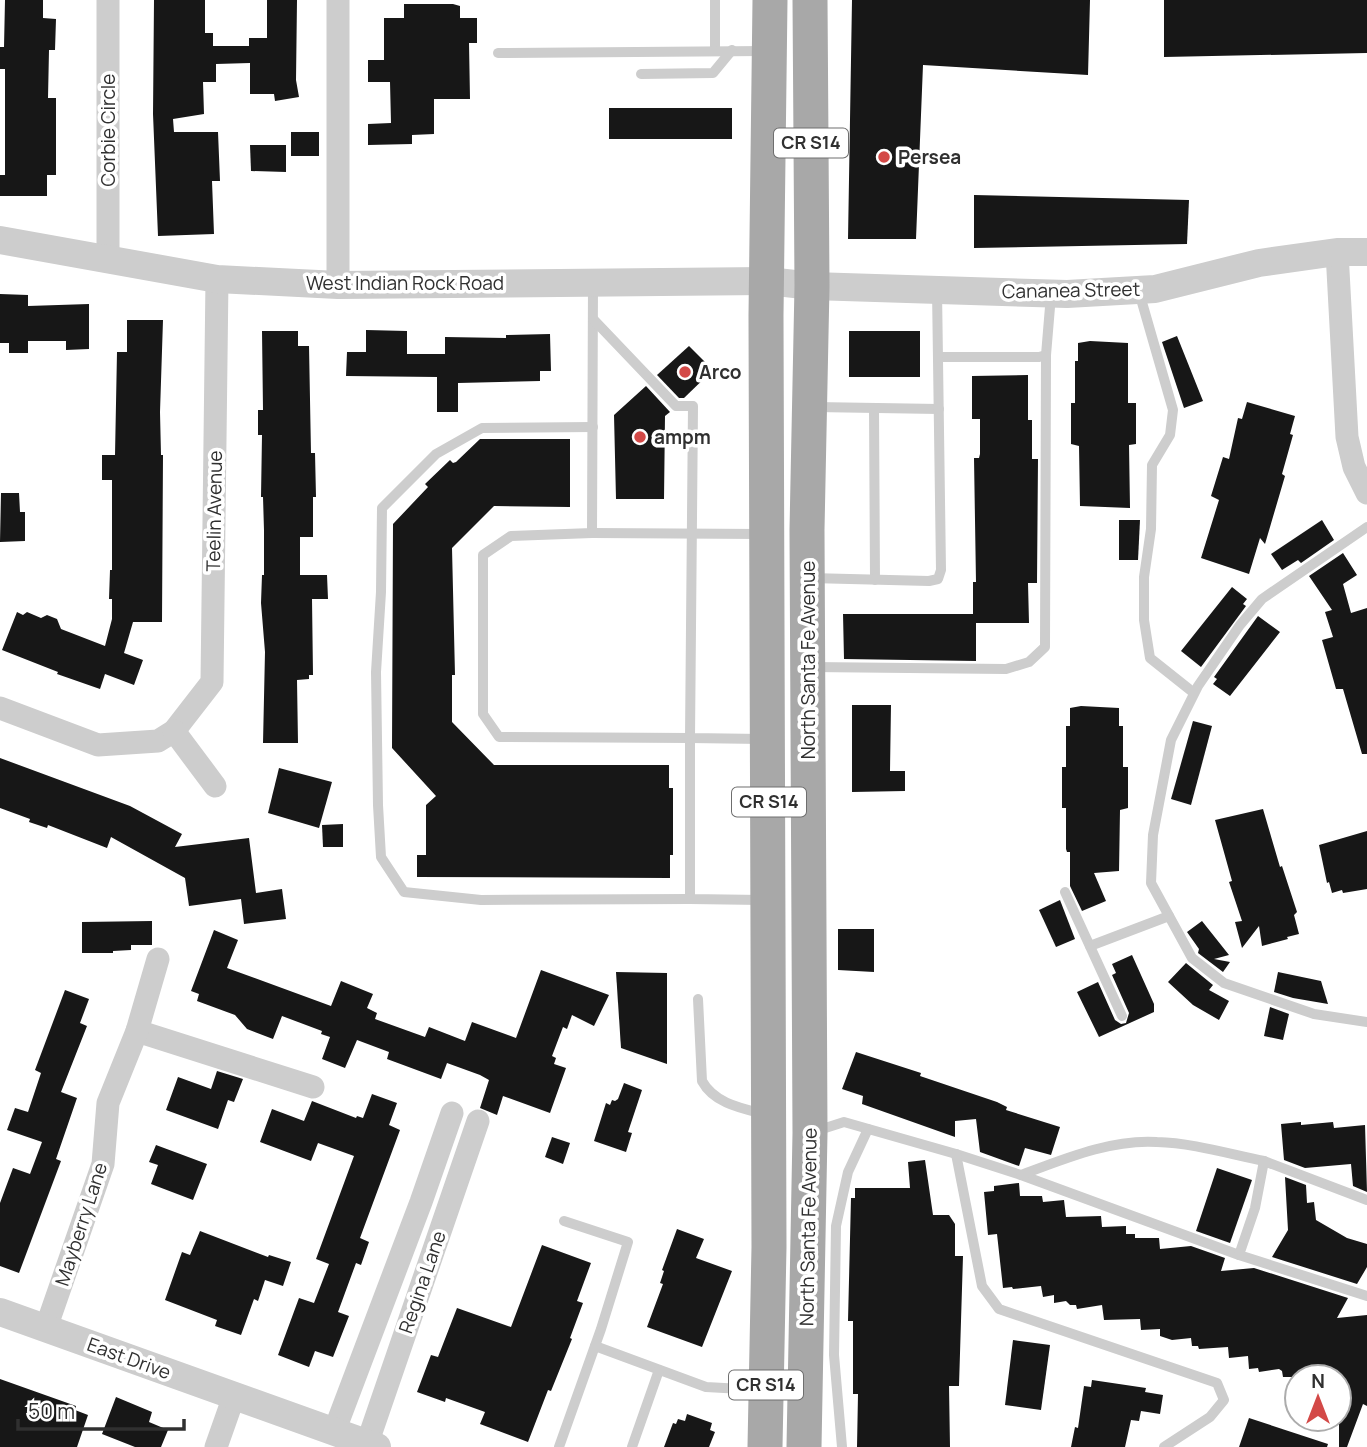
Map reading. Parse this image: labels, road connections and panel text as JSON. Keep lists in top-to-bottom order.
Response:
{
  "streets": {
    "main road": ["CR S14", "North Santa Fe Avenue"],
    "street": [
      "Corbie Circle",
      "West Indian Rock Road",
      "Cananea Street",
      "Teelin Avenue",
      "Mayberry Lane",
      "Regina Lane",
      "East Drive"
    ]
  },
  "crossings": [
    ["Corbie Circle", "West Indian Rock Road"],
    ["West Indian Rock Road", "Cananea Street"],
    ["West Indian Rock Road", "Teelin Avenue"],
    ["West Indian Rock Road", "North Santa Fe Avenue"],
    ["Cananea Street", "North Santa Fe Avenue"],
    ["Mayberry Lane", "East Drive"],
    ["Regina Lane", "East Drive"]
  ],
  "places": ["Persea", "Arco", "ampm"],
  "scale_bar": "50 m",
  "north": "top"
}
